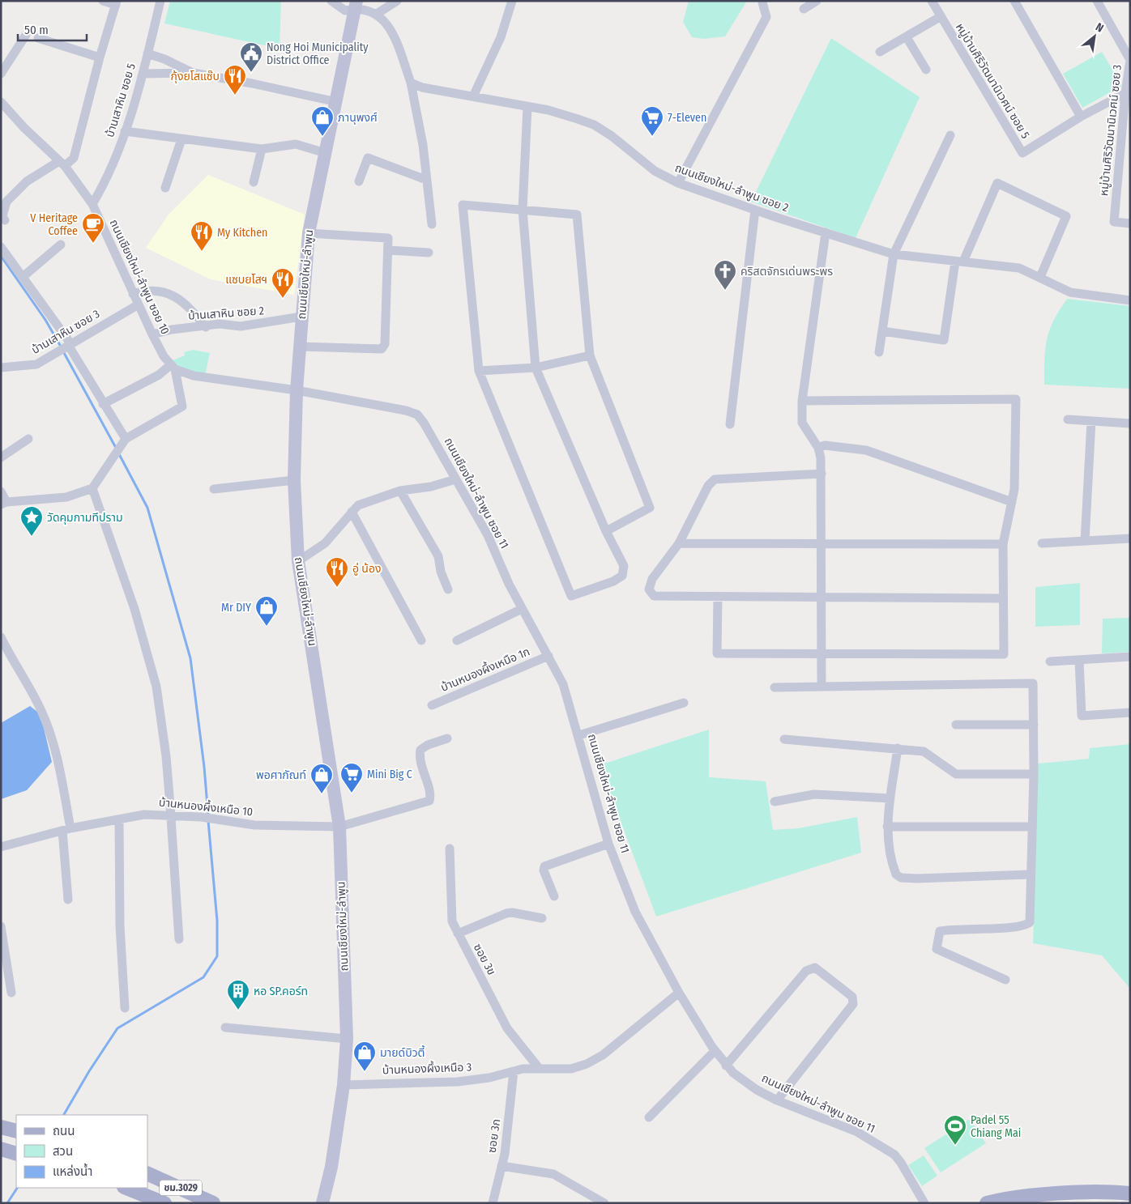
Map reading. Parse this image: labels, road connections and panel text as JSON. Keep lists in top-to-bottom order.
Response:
{
  "streets": {
    "main road": ["ถนนเชียงใหม่-ลำพูน", "ชม.3029"],
    "street": [
      "หมู่บ้านศิริวัฒนานิเวศน์ ซอย 5",
      "บ้านเสาหิน ซอย 5",
      "หมู่บ้านศิริวัฒนานิเวศน์ ซอย 3",
      "ถนนเชียงใหม่-ลำพูน ซอย 2",
      "ถนนเชียงใหม่-ลำพูน ซอย 10",
      "บ้านเสาหิน ซอย 2",
      "บ้านเสาหิน ซอย 3",
      "ถนนเชียงใหม่-ลำพูน ซอย 11",
      "บ้านหนองผึ้งเหนือ 1ก",
      "บ้านหนองผึ้งเหนือ 10",
      "ซอย 3ข",
      "บ้านหนองผึ้งเหนือ 3",
      "ซอย 3ก"
    ]
  },
  "crossings": [
    ["หมู่บ้านศิริวัฒนานิเวศน์ ซอย 5", "หมู่บ้านศิริวัฒนานิเวศน์ ซอย 3"],
    ["บ้านเสาหิน ซอย 5", "ถนนเชียงใหม่-ลำพูน ซอย 10"],
    ["ถนนเชียงใหม่-ลำพูน", "บ้านเสาหิน ซอย 2"],
    ["ถนนเชียงใหม่-ลำพูน", "ถนนเชียงใหม่-ลำพูน ซอย 11"],
    ["ถนนเชียงใหม่-ลำพูน", "บ้านหนองผึ้งเหนือ 10"],
    ["ถนนเชียงใหม่-ลำพูน", "บ้านหนองผึ้งเหนือ 3"],
    ["ถนนเชียงใหม่-ลำพูน ซอย 10", "บ้านเสาหิน ซอย 2"],
    ["ถนนเชียงใหม่-ลำพูน ซอย 10", "บ้านเสาหิน ซอย 3"],
    ["ถนนเชียงใหม่-ลำพูน ซอย 11", "บ้านหนองผึ้งเหนือ 1ก"],
    ["ถนนเชียงใหม่-ลำพูน ซอย 11", "บ้านหนองผึ้งเหนือ 3"],
    ["ซอย 3ข", "บ้านหนองผึ้งเหนือ 3"],
    ["บ้านหนองผึ้งเหนือ 3", "ซอย 3ก"]
  ],
  "places": {
    "public building": ["Nong Hoi Municipality District Office"],
    "restaurant": [
      "กุ้งยโสแซ๊บ",
      "My Kitchen",
      "แซบยโสฯ",
      "อู่ น้อง"
    ],
    "shop": [
      "ภานุพงศ์",
      "Mr DIY",
      "พอศากัณท์",
      "มายด์บิวตี้"
    ],
    "supermarket": ["7-Eleven", "Mini Big C"],
    "cafe": ["V Heritage Coffee"],
    "church": ["คริสตจักรเด่นพระพร"],
    "place": ["วัดคุมกามทีปราม"],
    "building": ["หอ SP.คอร์ท"],
    "sports": ["Padel 55 Chiang Mai"]
  },
  "legend": ["ถนน", "สวน", "แหล่งน้ำ"],
  "scale_bar": "50 m",
  "north": "top right"
}
